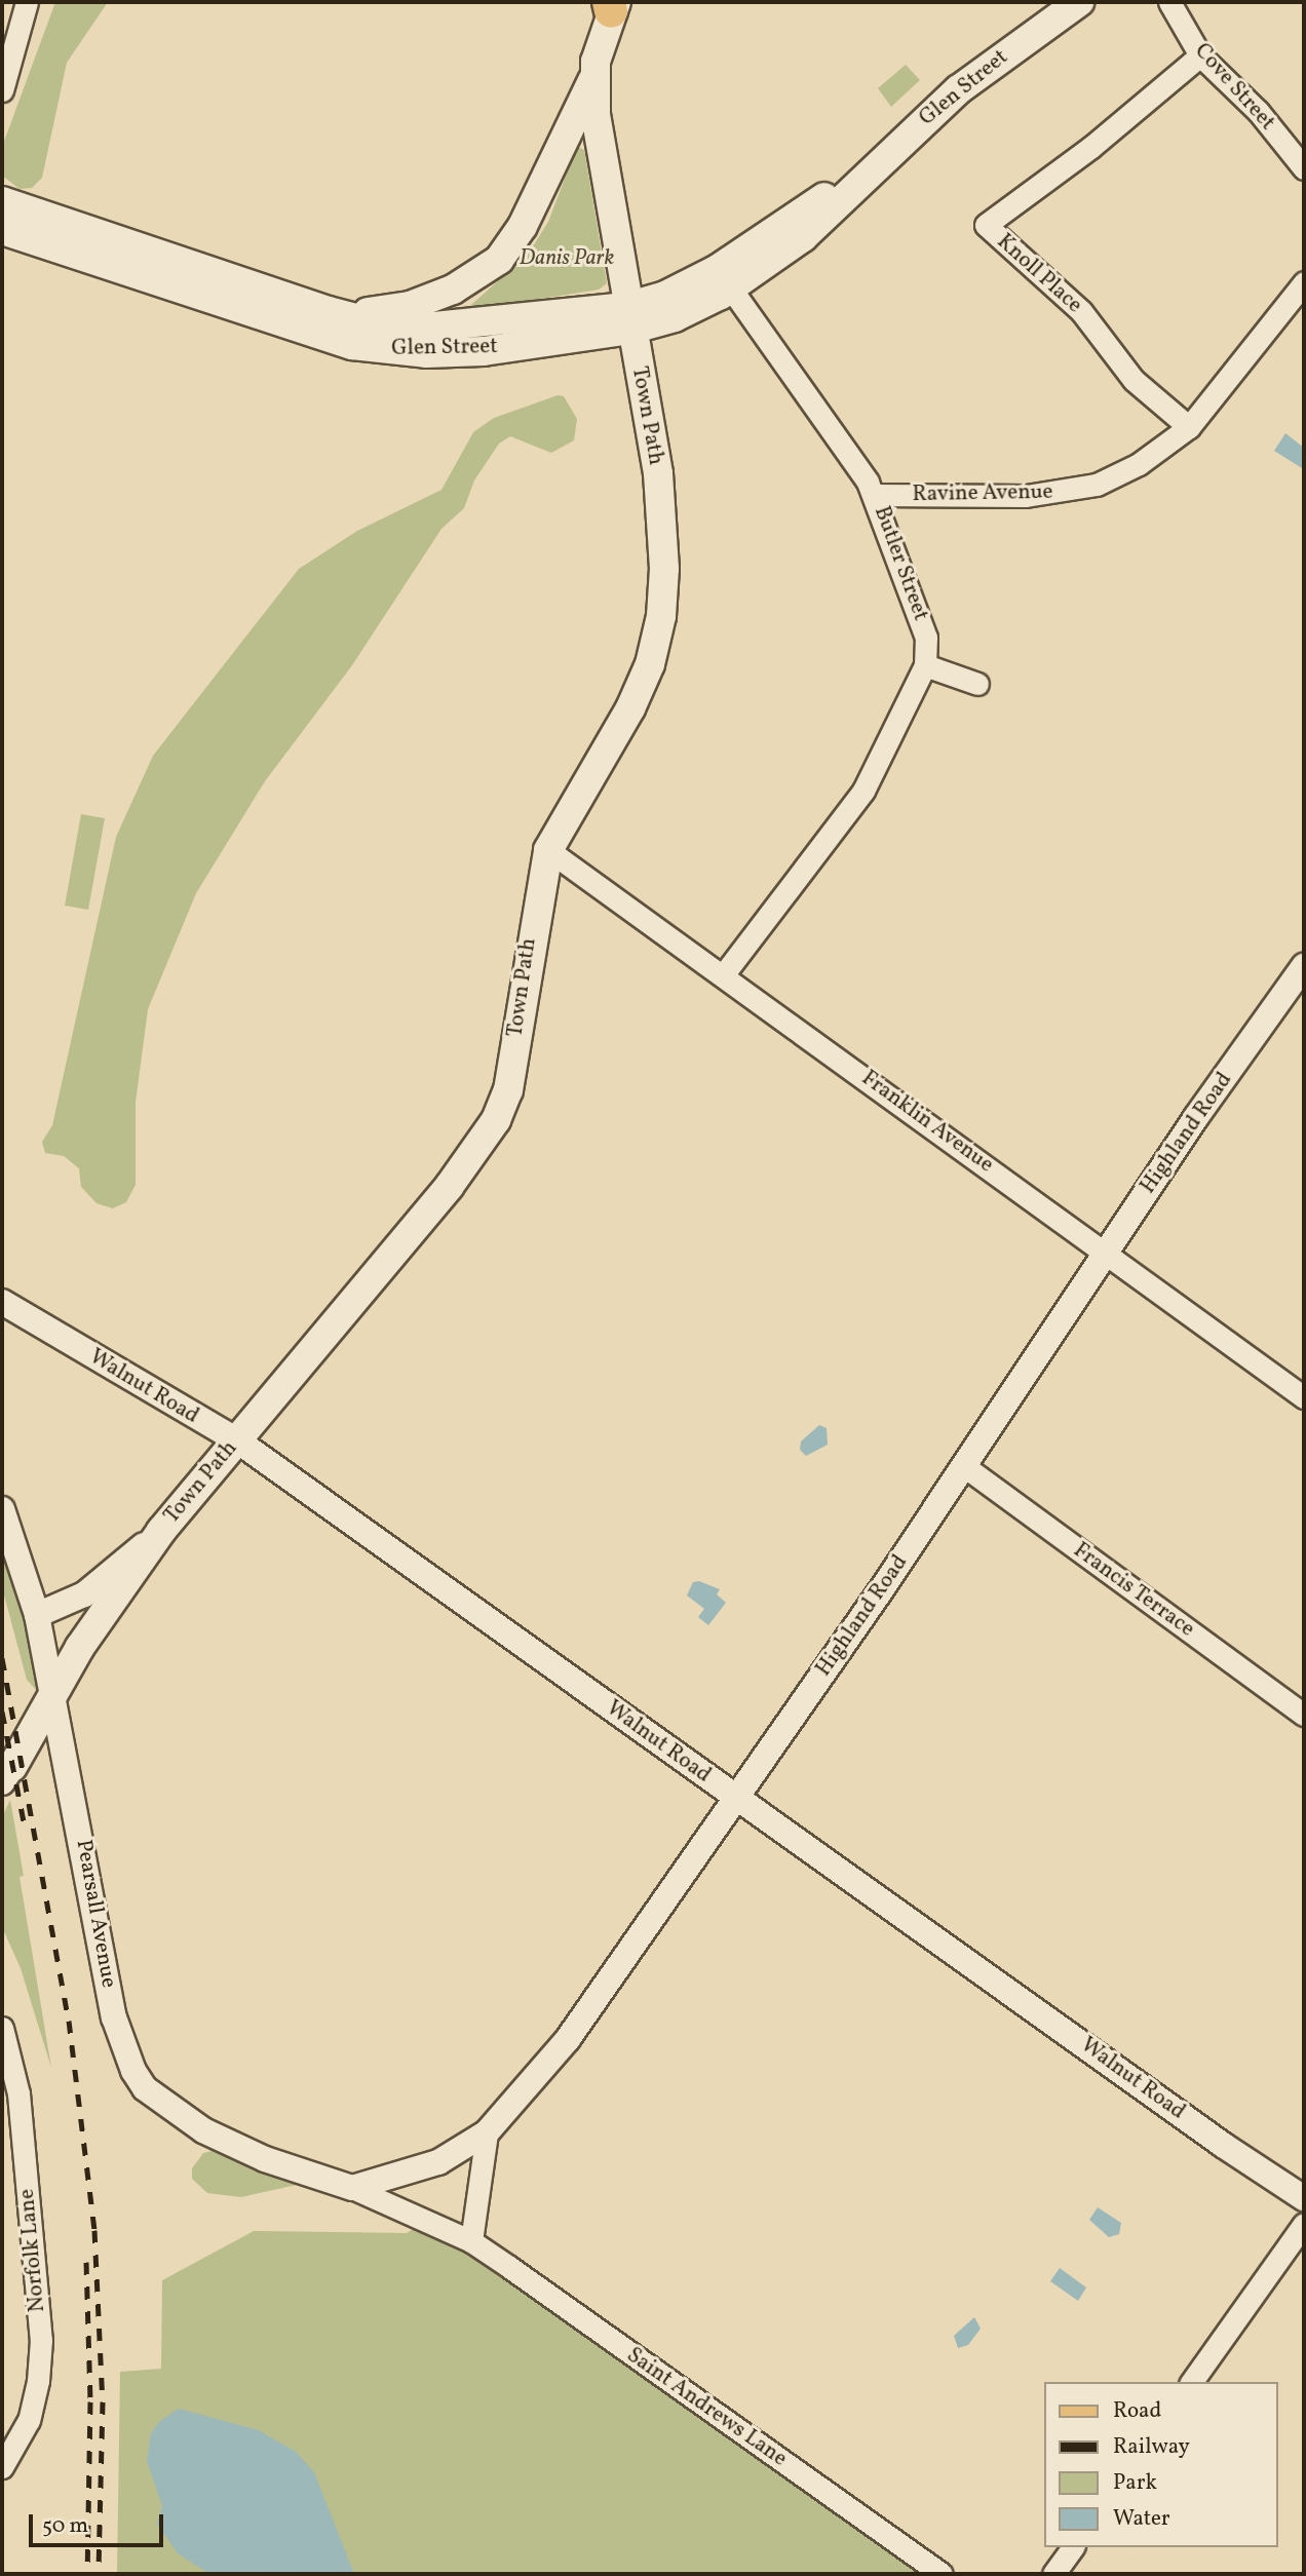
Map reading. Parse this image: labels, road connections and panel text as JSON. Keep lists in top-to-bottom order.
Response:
{
  "streets": {
    "main road": ["Glen Street", "Town Path"],
    "street": [
      "Cove Street",
      "Knoll Place",
      "Ravine Avenue",
      "Butler Street",
      "Franklin Avenue",
      "Highland Road",
      "Walnut Road",
      "Francis Terrace",
      "Pearsall Avenue",
      "Norfolk Lane",
      "Saint Andrews Lane"
    ]
  },
  "crossings": [
    ["Cove Street", "Knoll Place"],
    ["Glen Street", "Town Path"],
    ["Glen Street", "Butler Street"],
    ["Knoll Place", "Ravine Avenue"],
    ["Town Path", "Franklin Avenue"],
    ["Town Path", "Walnut Road"],
    ["Town Path", "Pearsall Avenue"],
    ["Ravine Avenue", "Butler Street"],
    ["Butler Street", "Franklin Avenue"],
    ["Franklin Avenue", "Highland Road"],
    ["Highland Road", "Walnut Road"],
    ["Highland Road", "Francis Terrace"],
    ["Highland Road", "Pearsall Avenue"],
    ["Highland Road", "Saint Andrews Lane"],
    ["Pearsall Avenue", "Saint Andrews Lane"]
  ],
  "parks": ["Danis Park"],
  "legend": [
    "Road",
    "Railway",
    "Park",
    "Water"
  ],
  "scale_bar": "50 m"
}
